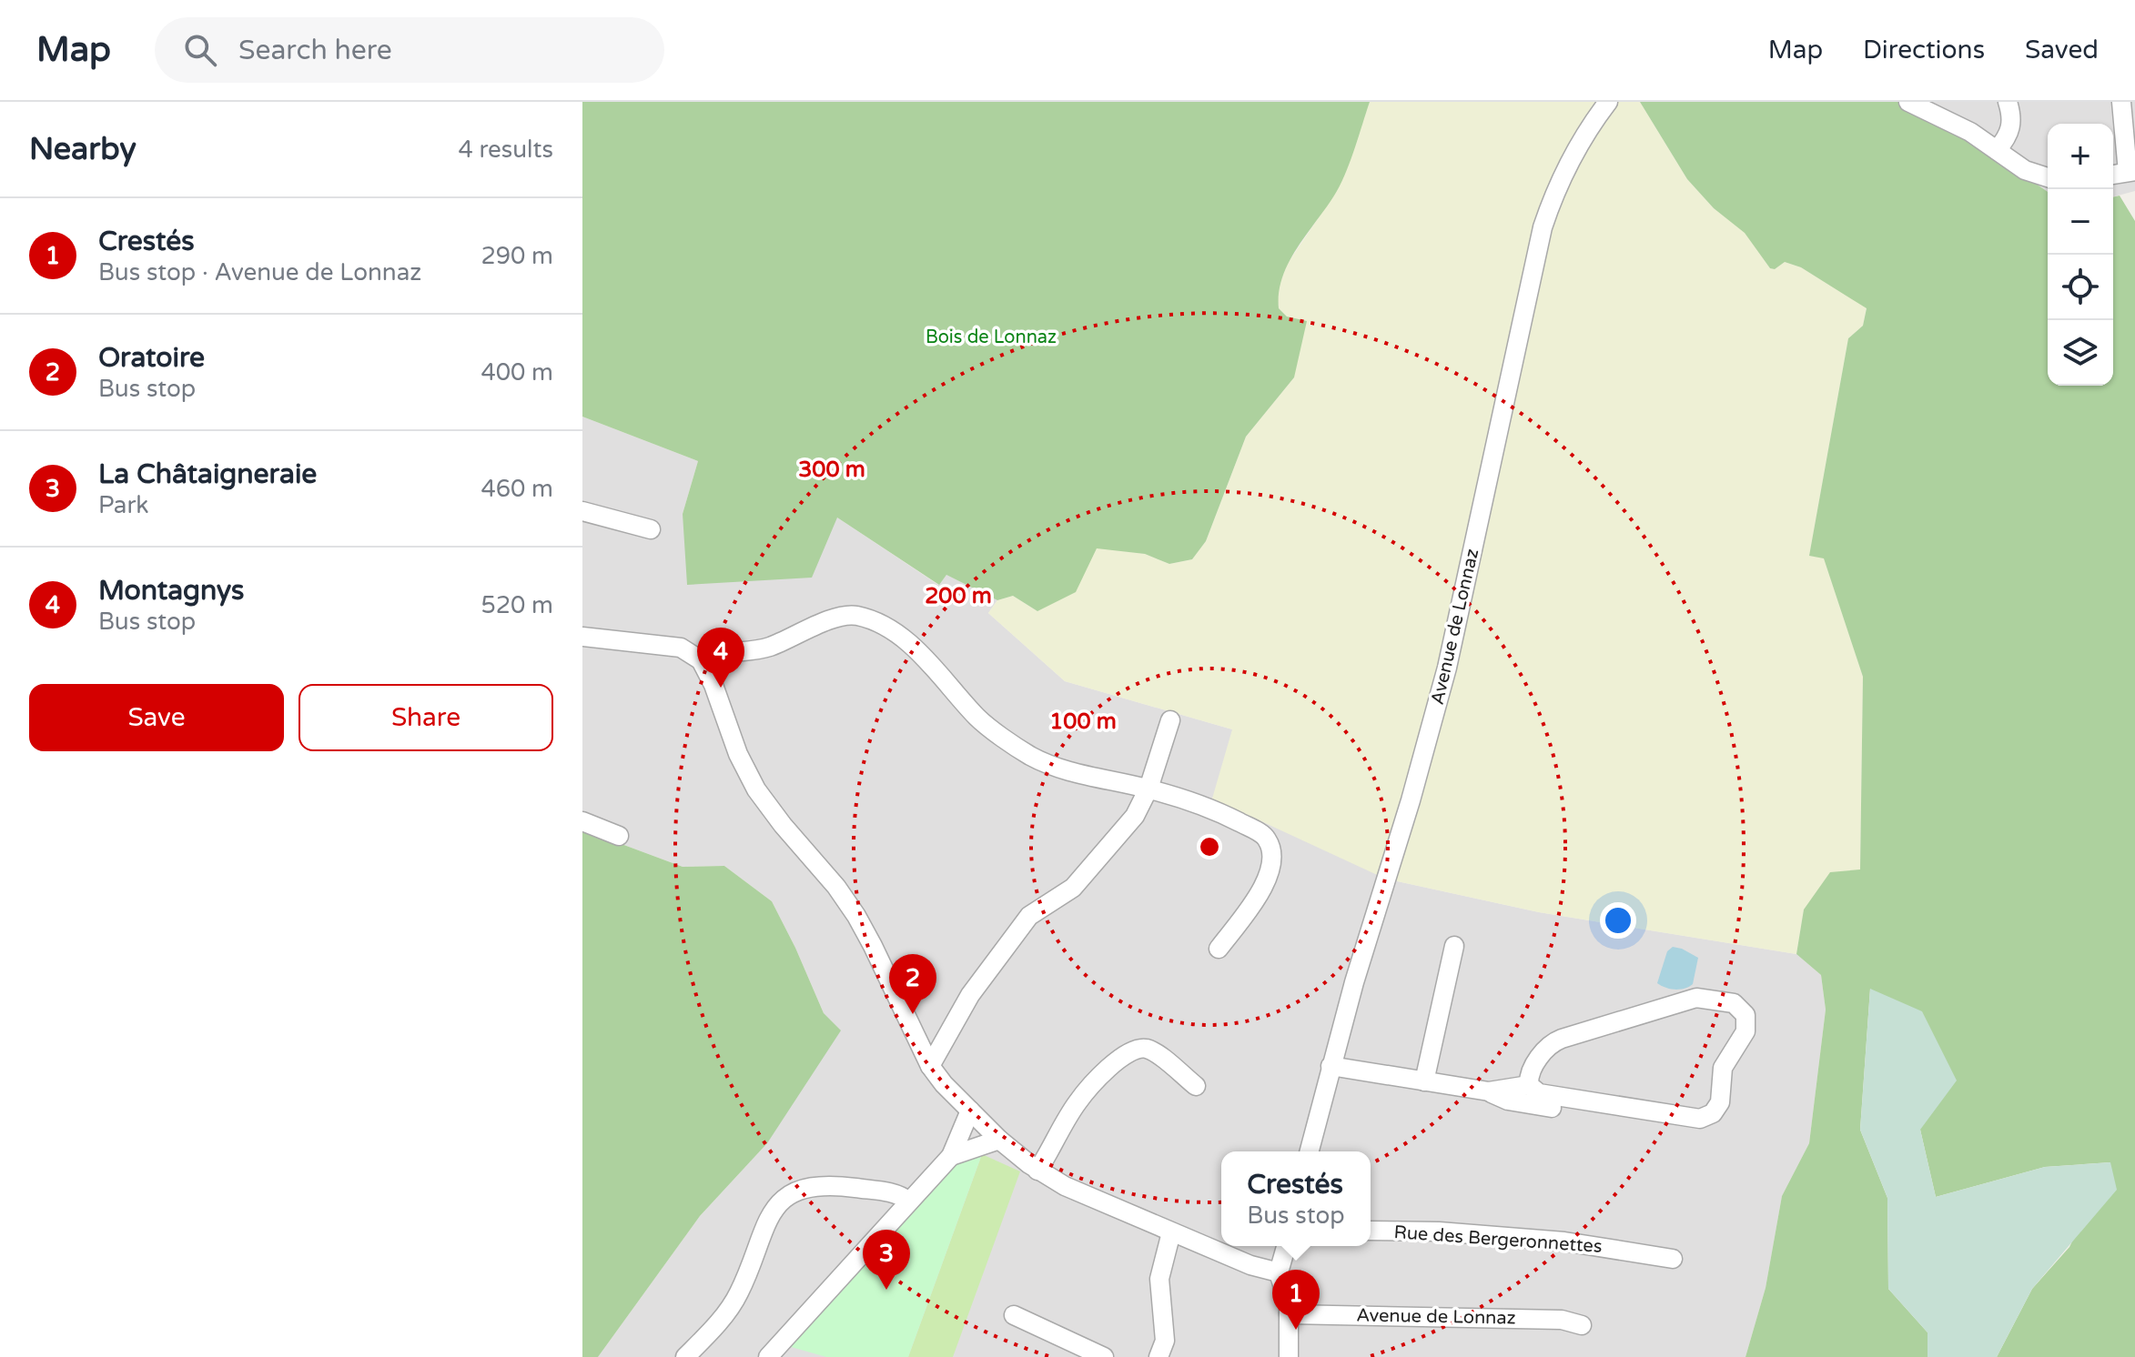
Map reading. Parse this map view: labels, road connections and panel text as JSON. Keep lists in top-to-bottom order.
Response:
{
  "streets": {
    "street": ["Avenue de Lonnaz", "Rue des Bergeronnettes"]
  },
  "parks": ["Bois de Lonnaz"],
  "page": {
    "header": "Map",
    "search": "Search here",
    "nav": ["Map", "Directions", "Saved"],
    "heading": ["Nearby", "4 results"],
    "map_buttons": ["+", "−"],
    "list": [
      {
        "mark": "1",
        "name": "Crestés",
        "note": "Bus stop · Avenue de Lonnaz",
        "value": "290 m"
      },
      {
        "mark": "2",
        "name": "Oratoire",
        "note": "Bus stop",
        "value": "400 m"
      },
      {
        "mark": "3",
        "name": "La Châtaigneraie",
        "note": "Park",
        "value": "460 m"
      },
      {
        "mark": "4",
        "name": "Montagnys",
        "note": "Bus stop",
        "value": "520 m"
      }
    ],
    "pins": [
      "4",
      "2",
      "3",
      "1"
    ],
    "buttons": ["Save", "Share"],
    "popup": ["Crestés", "Bus stop"]
  },
  "rings": ["300 m", "200 m", "100 m"]
}
